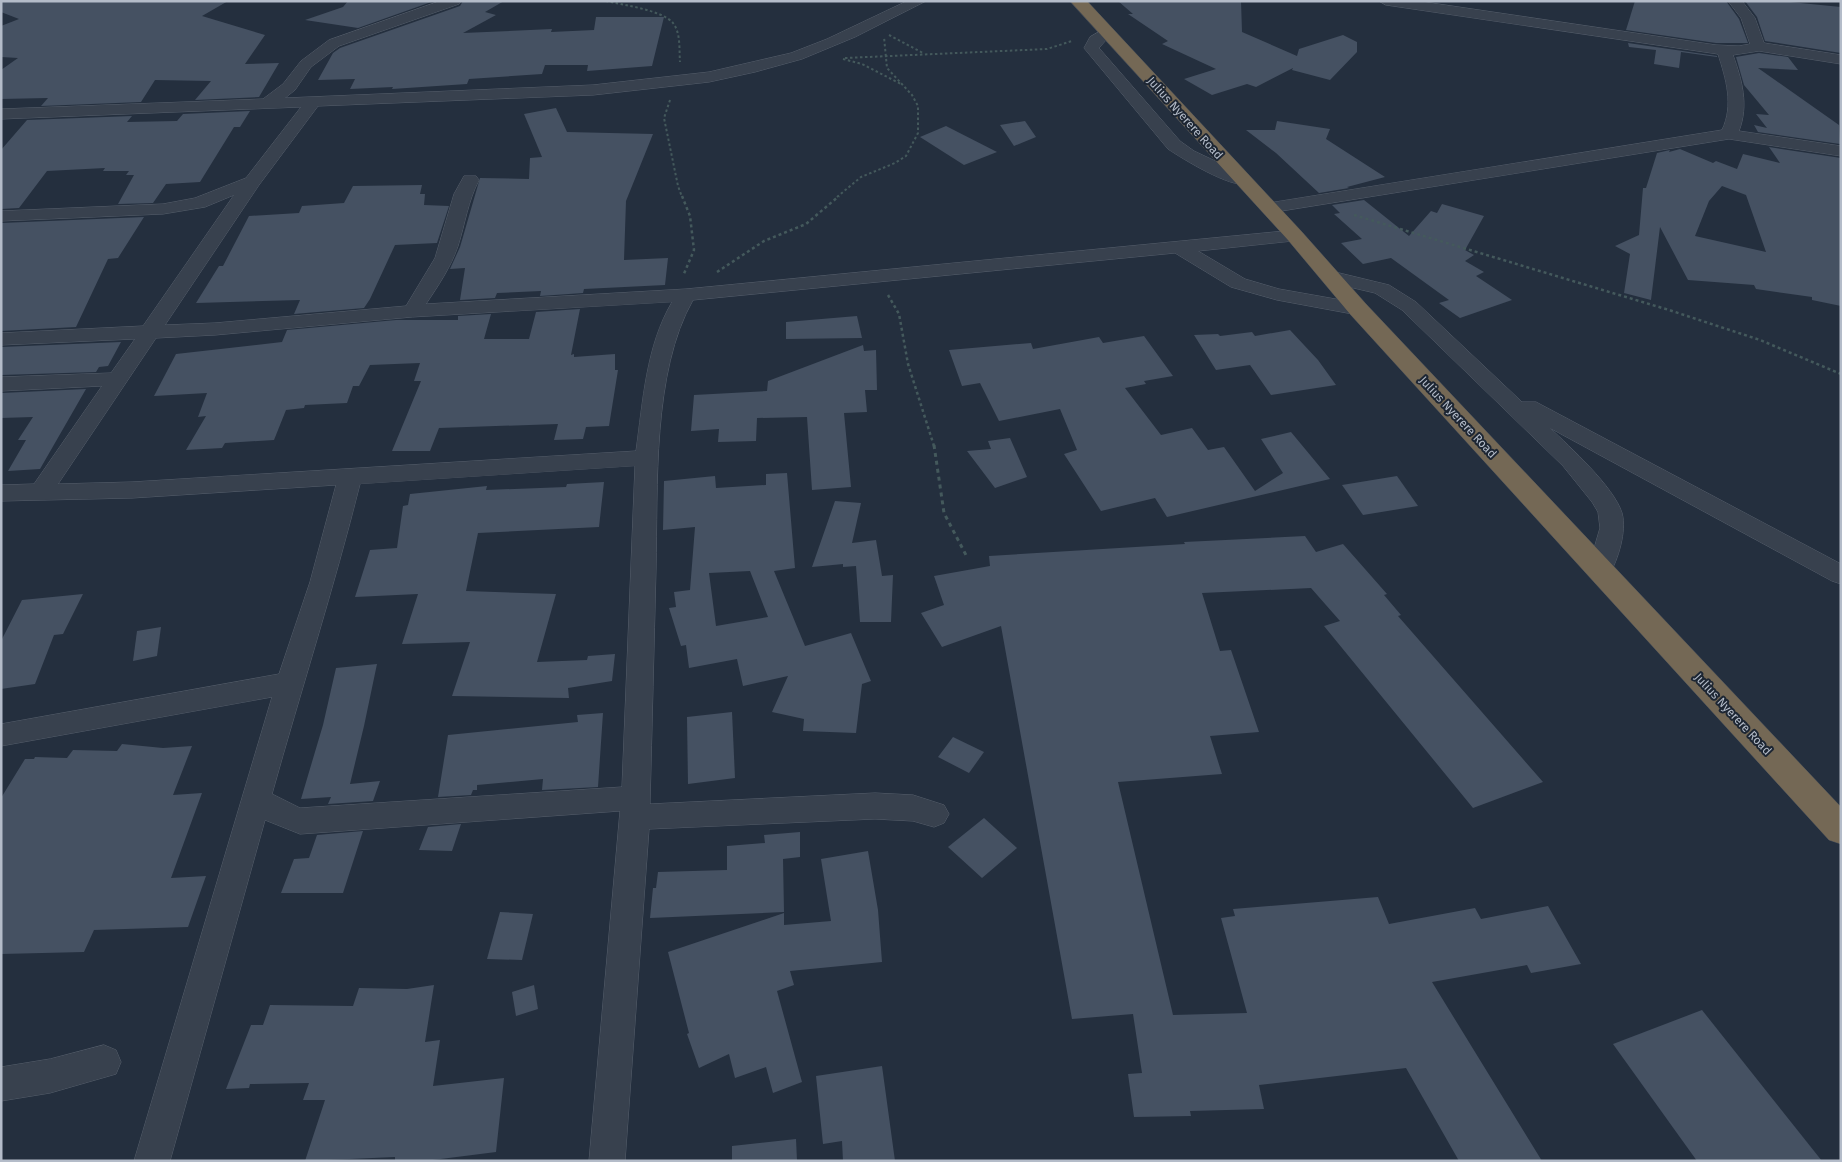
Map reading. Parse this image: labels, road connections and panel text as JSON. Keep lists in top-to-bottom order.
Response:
{
  "streets": {
    "highway": ["Julius Nyerere Road"]
  }
}
